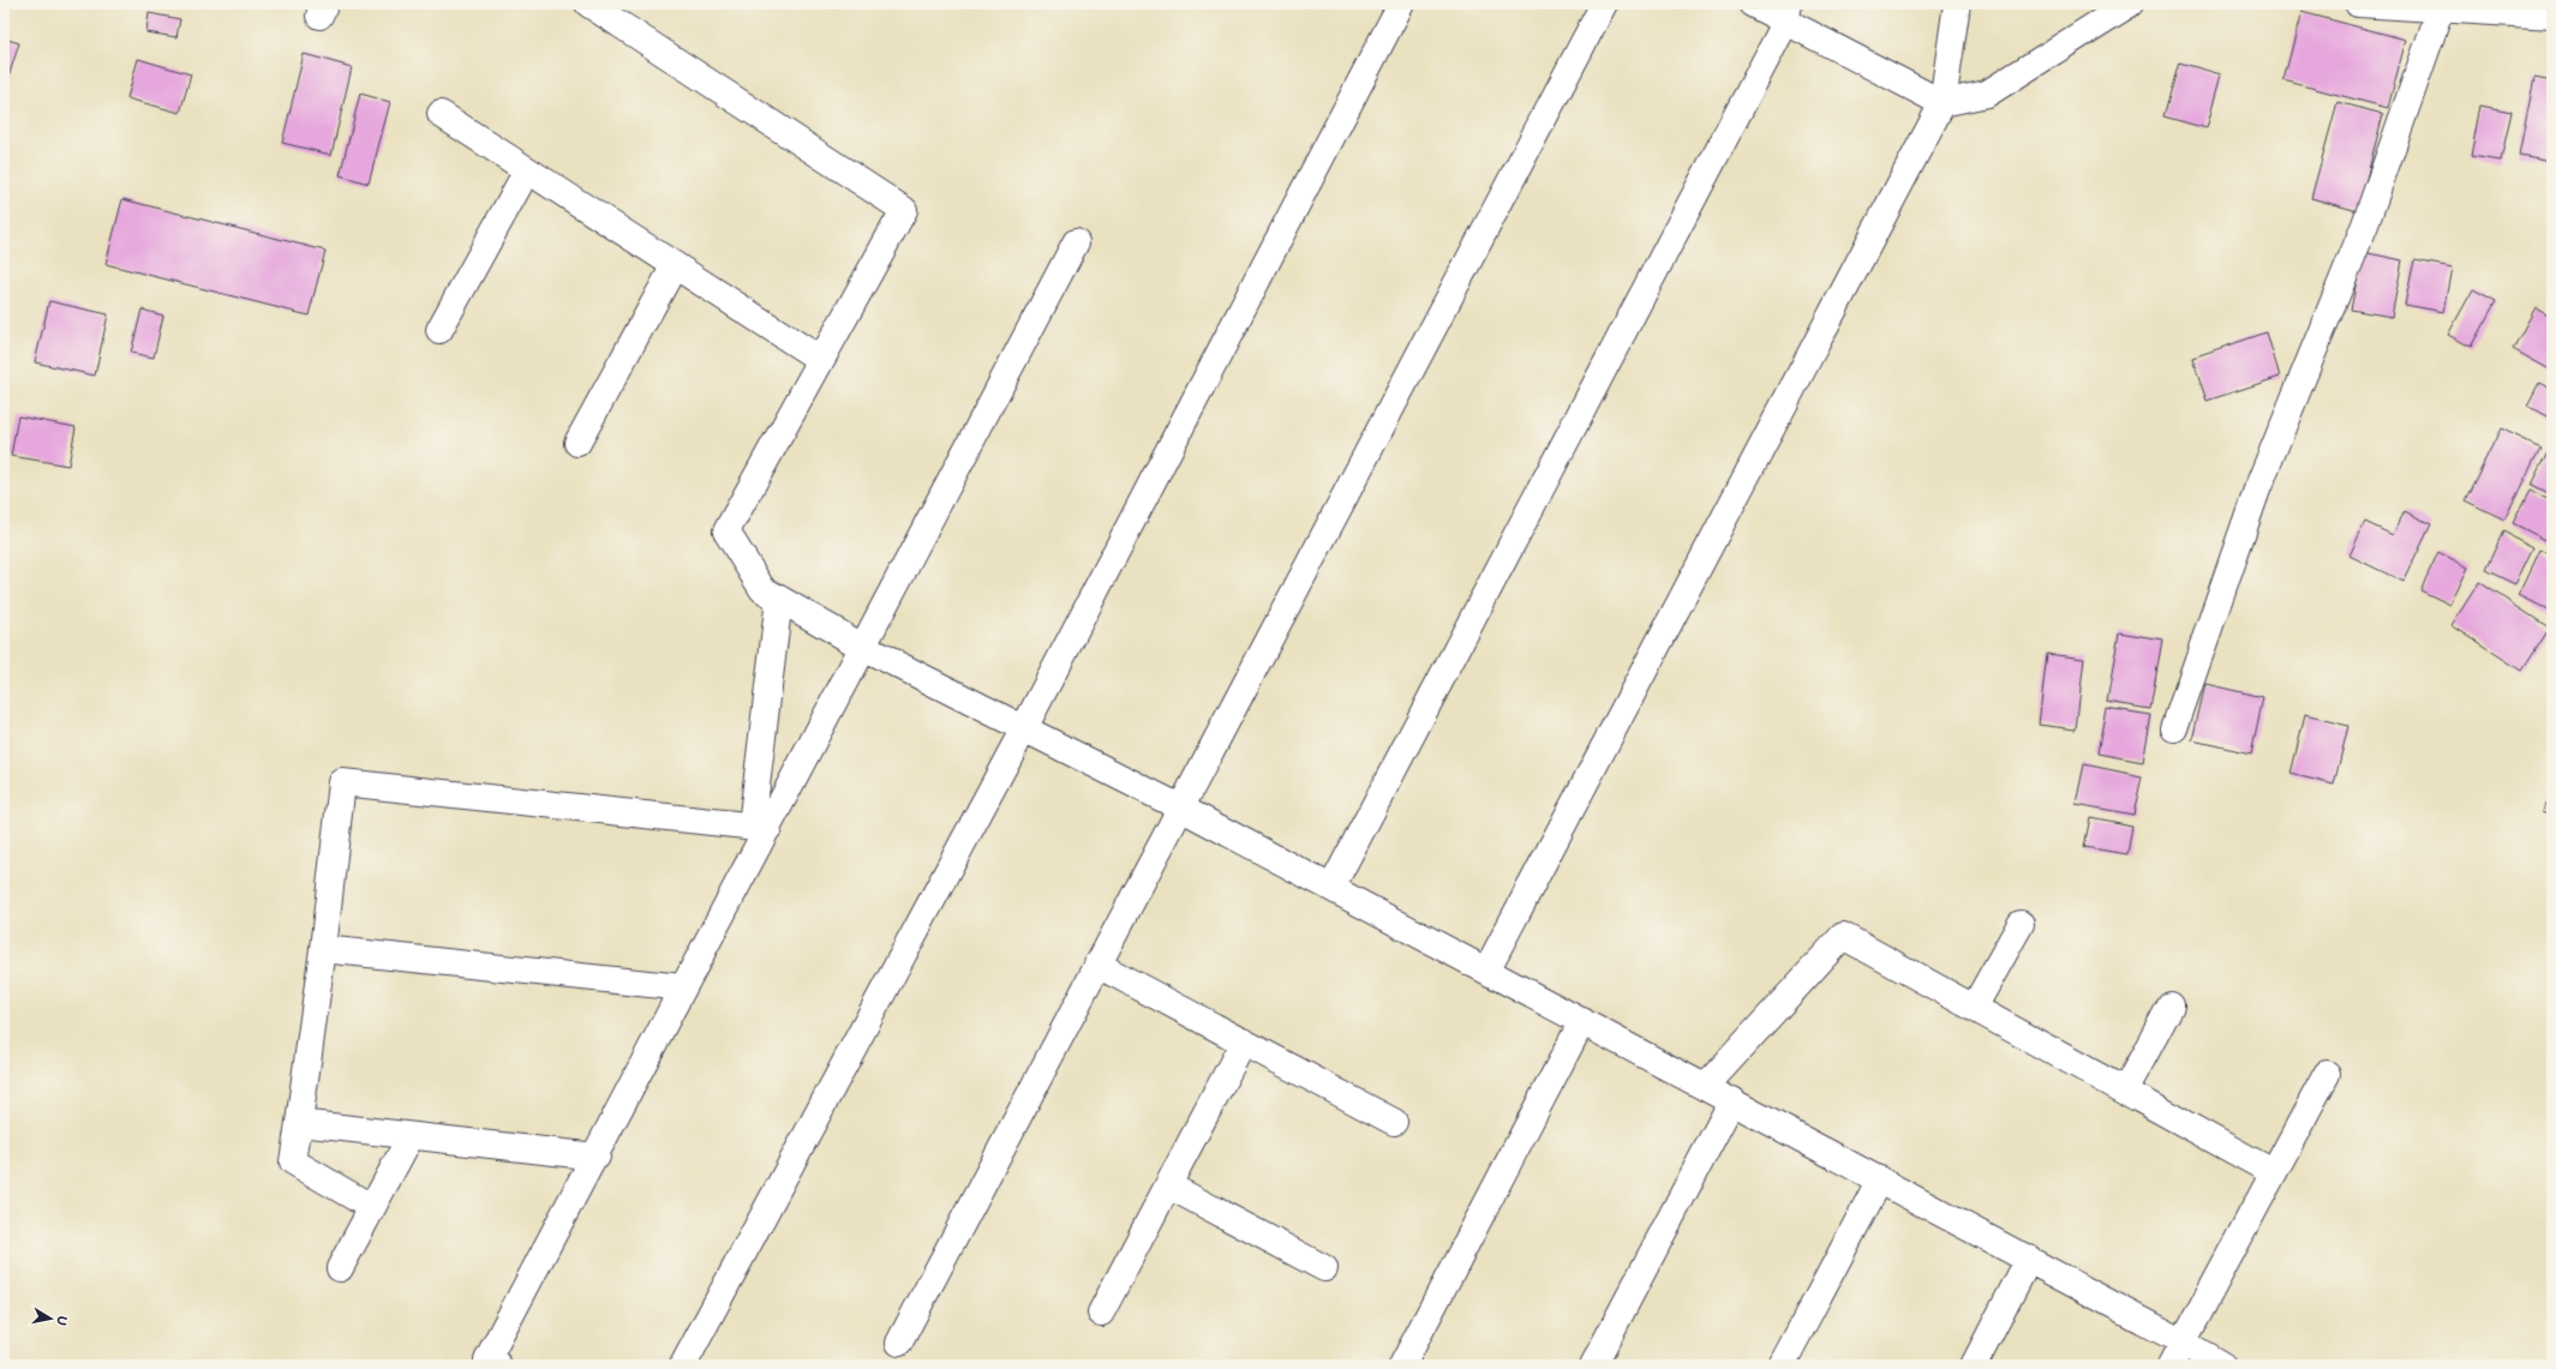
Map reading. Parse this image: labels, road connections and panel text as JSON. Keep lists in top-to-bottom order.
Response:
{
  "north": "right"
}
